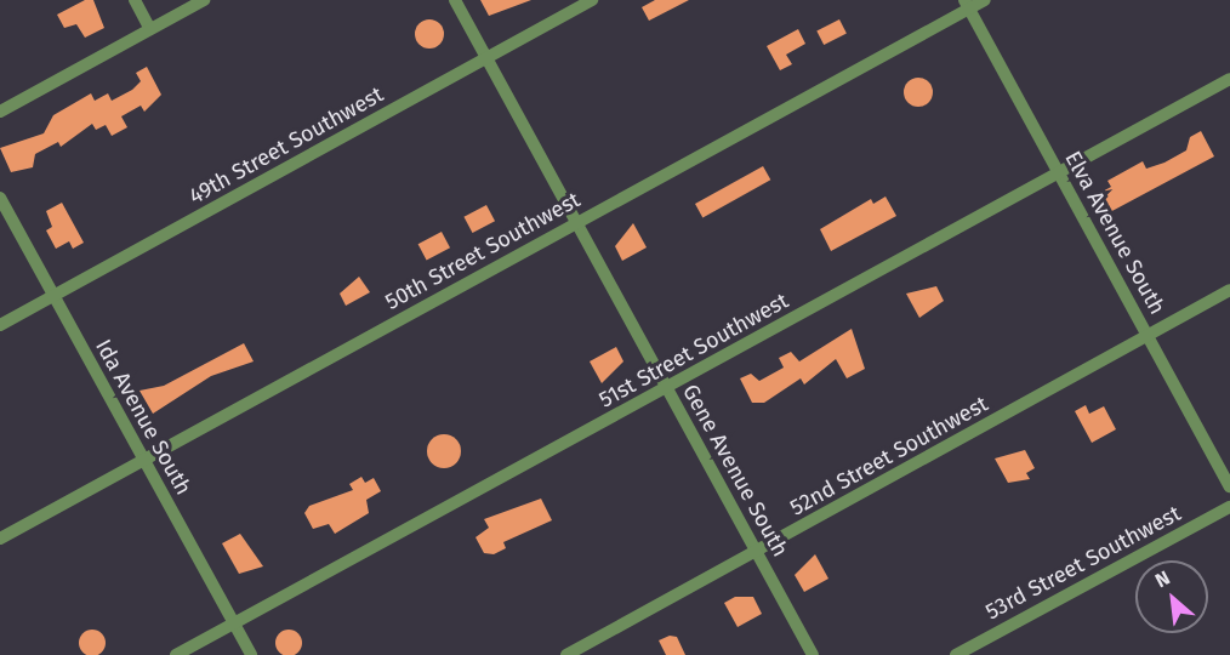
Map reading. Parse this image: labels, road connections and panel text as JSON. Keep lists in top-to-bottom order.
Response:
{
  "streets": {
    "street": [
      "49th Street Southwest",
      "Elva Avenue South",
      "50th Street Southwest",
      "51st Street Southwest",
      "Ida Avenue South",
      "52nd Street Southwest",
      "Gene Avenue South",
      "53rd Street Southwest"
    ]
  },
  "crossings": [
    ["49th Street Southwest", "Ida Avenue South"],
    ["49th Street Southwest", "Gene Avenue South"],
    ["Elva Avenue South", "50th Street Southwest"],
    ["Elva Avenue South", "51st Street Southwest"],
    ["Elva Avenue South", "52nd Street Southwest"],
    ["50th Street Southwest", "Ida Avenue South"],
    ["50th Street Southwest", "Gene Avenue South"],
    ["51st Street Southwest", "Ida Avenue South"],
    ["51st Street Southwest", "Gene Avenue South"],
    ["52nd Street Southwest", "Gene Avenue South"]
  ],
  "north": "top left"
}
